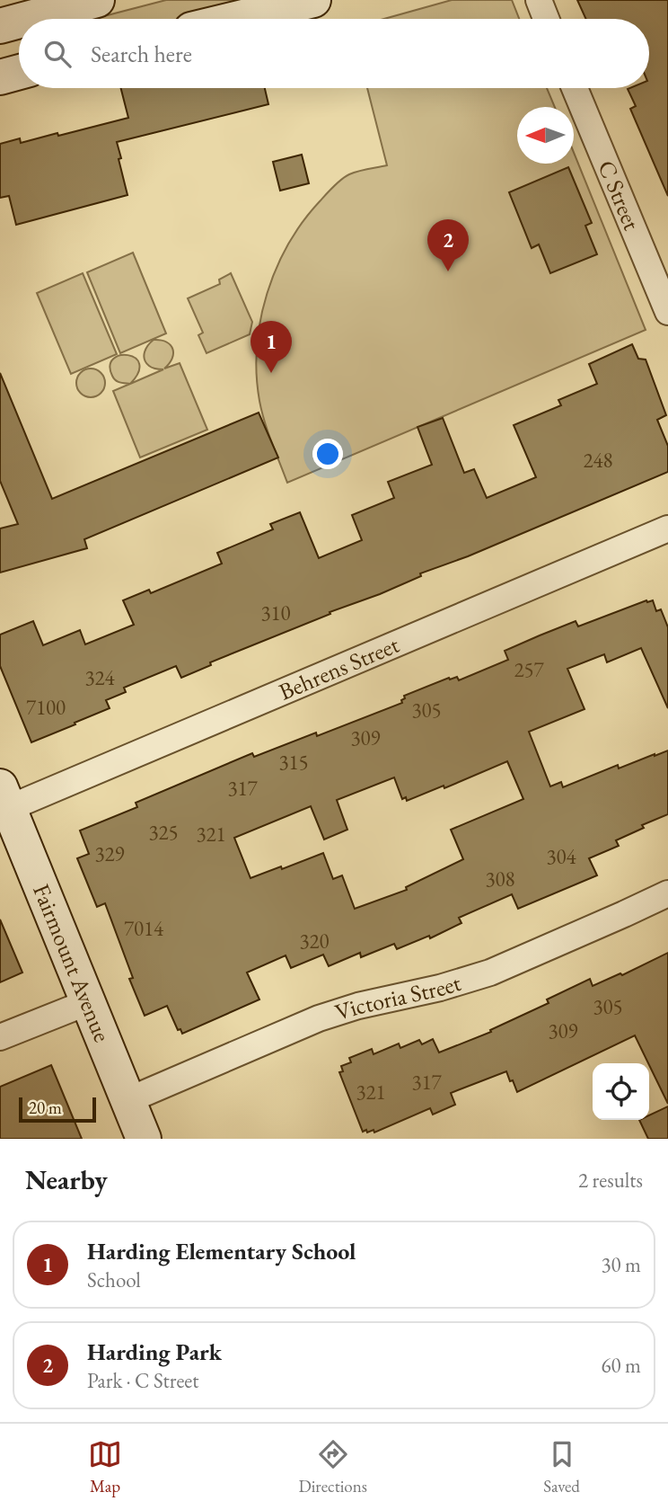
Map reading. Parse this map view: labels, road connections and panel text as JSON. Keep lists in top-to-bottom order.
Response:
{
  "streets": {
    "street": [
      "C Street",
      "Behrens Street",
      "Fairmount Avenue",
      "Victoria Street"
    ]
  },
  "crossings": [
    ["Behrens Street", "Fairmount Avenue"],
    ["Fairmount Avenue", "Victoria Street"]
  ],
  "house_numbers": [
    "248",
    "310",
    "257",
    "324",
    "7100",
    "305",
    "309",
    "315",
    "317",
    "325",
    "321",
    "329",
    "304",
    "308",
    "7014",
    "320",
    "305",
    "309",
    "317",
    "321"
  ],
  "scale_bar": "20 m",
  "north": "left",
  "page": {
    "search": "Search here",
    "pins": ["2", "1"],
    "scale": "20 m",
    "heading": ["Nearby", "2 results"],
    "list": [
      {
        "mark": "1",
        "name": "Harding Elementary School",
        "note": "School",
        "value": "30 m"
      },
      {
        "mark": "2",
        "name": "Harding Park",
        "note": "Park · C Street",
        "value": "60 m"
      }
    ],
    "nav": ["Map", "Directions", "Saved"]
  }
}
